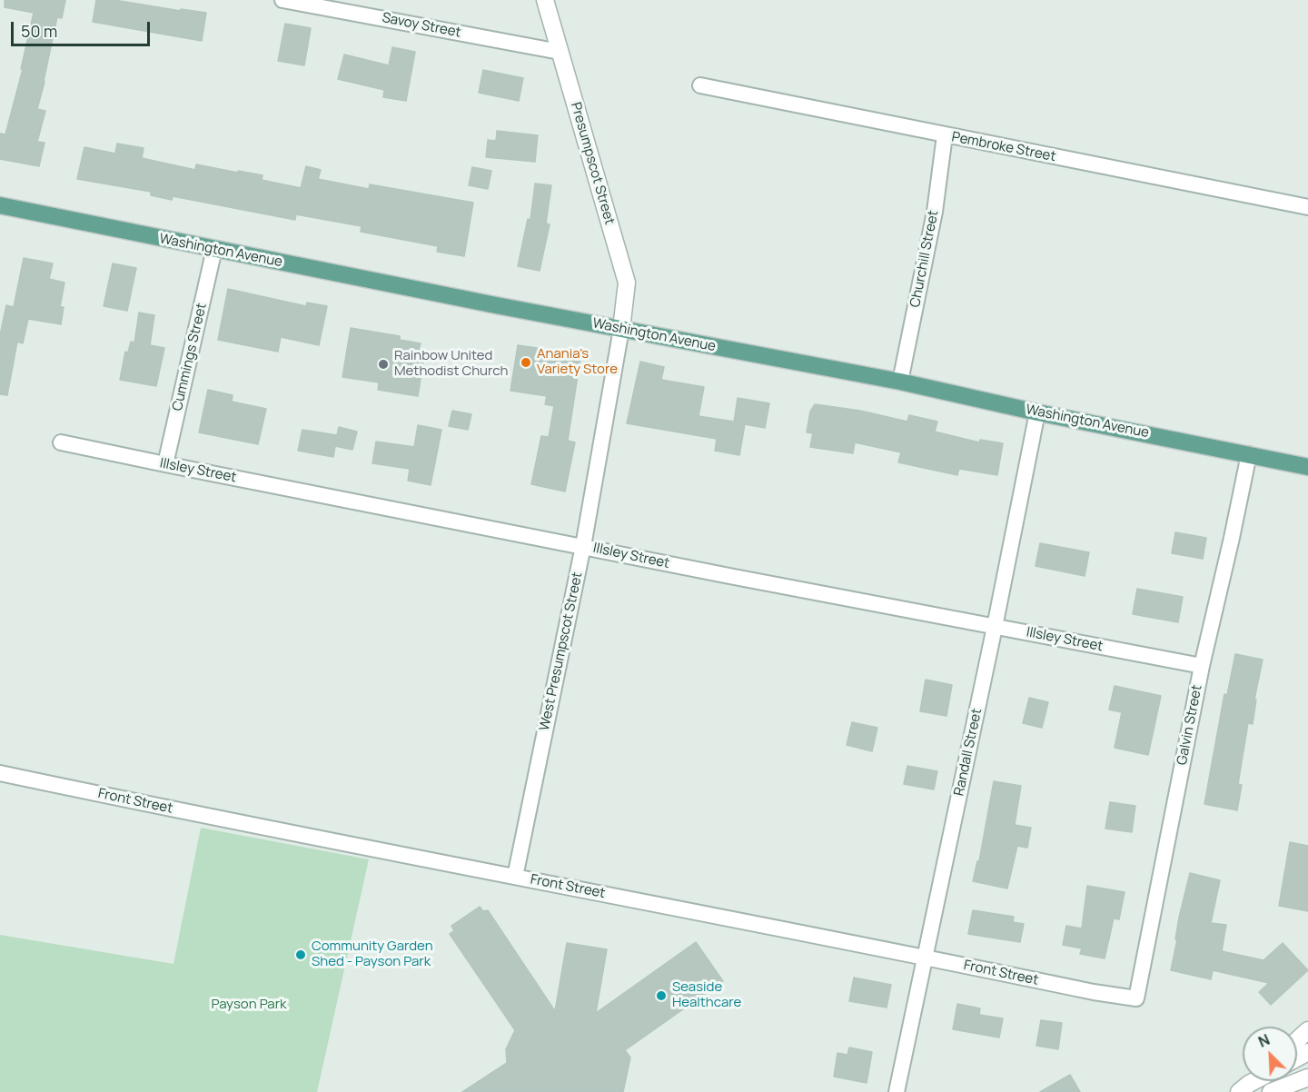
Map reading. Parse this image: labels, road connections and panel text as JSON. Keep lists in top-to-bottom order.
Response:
{
  "streets": {
    "main road": ["Washington Avenue"],
    "street": [
      "Savoy Street",
      "Pembroke Street",
      "Presumpscot Street",
      "Churchill Street",
      "Cummings Street",
      "Illsley Street",
      "West Presumpscot Street",
      "Galvin Street",
      "Randall Street",
      "Front Street"
    ]
  },
  "crossings": [
    ["Savoy Street", "Presumpscot Street"],
    ["Pembroke Street", "Churchill Street"],
    ["Presumpscot Street", "Washington Avenue"],
    ["Presumpscot Street", "West Presumpscot Street"],
    ["Washington Avenue", "Churchill Street"],
    ["Washington Avenue", "Cummings Street"],
    ["Washington Avenue", "West Presumpscot Street"],
    ["Washington Avenue", "Galvin Street"],
    ["Washington Avenue", "Randall Street"],
    ["Cummings Street", "Illsley Street"],
    ["Illsley Street", "West Presumpscot Street"],
    ["Illsley Street", "Galvin Street"],
    ["Illsley Street", "Randall Street"],
    ["West Presumpscot Street", "Front Street"],
    ["Galvin Street", "Front Street"],
    ["Randall Street", "Front Street"]
  ],
  "parks": ["Payson Park"],
  "places": [
    "Anania's Variety Store",
    "Rainbow United Methodist Church",
    "Community Garden Shed - Payson Park",
    "Seaside Healthcare"
  ],
  "scale_bar": "50 m",
  "north": "top left"
}
